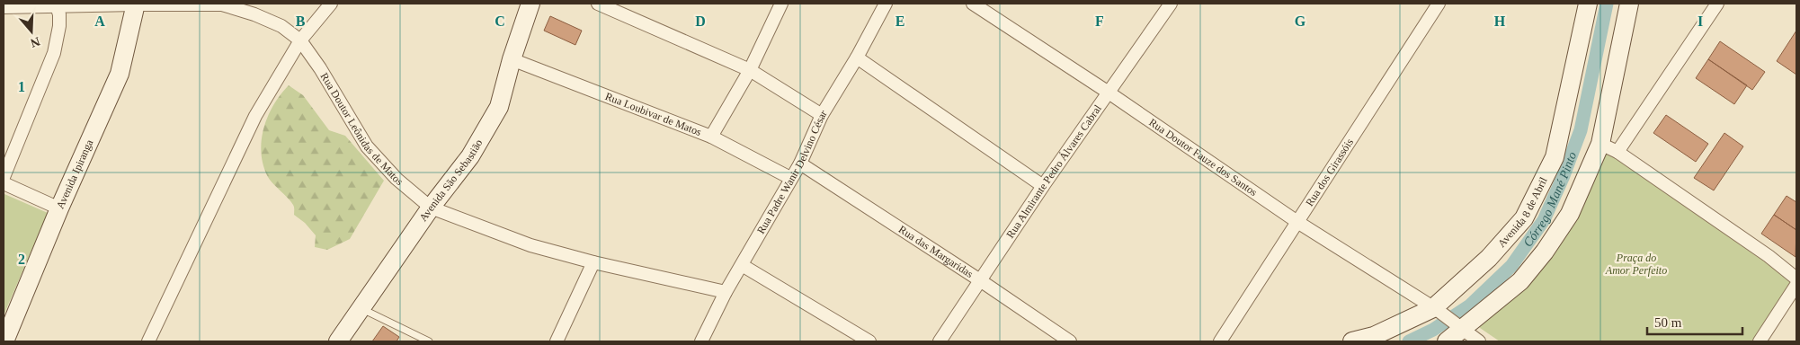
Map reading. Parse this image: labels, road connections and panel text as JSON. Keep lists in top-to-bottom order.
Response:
{
  "streets": {
    "main road": ["Avenida Ipiranga", "Avenida São Sebastião", "Avenida 8 de Abril"],
    "street": [
      "Rua Loubivar de Matos",
      "Rua Doutor Leônidas de Matos",
      "Rua Doutor Fauze dos Santos",
      "Rua Padre Wanir Delvino César",
      "Rua Almirante Pedro Álvares Cabral",
      "Rua dos Girassóis",
      "Rua das Margaridas"
    ]
  },
  "crossings": [
    ["Rua Loubivar de Matos", "Rua Padre Wanir Delvino César"],
    ["Rua Loubivar de Matos", "Avenida São Sebastião"],
    ["Rua Doutor Leônidas de Matos", "Rua Padre Wanir Delvino César"],
    ["Rua Doutor Leônidas de Matos", "Avenida Ipiranga"],
    ["Rua Doutor Leônidas de Matos", "Avenida São Sebastião"],
    ["Rua Doutor Fauze dos Santos", "Rua Almirante Pedro Álvares Cabral"],
    ["Rua Doutor Fauze dos Santos", "Rua dos Girassóis"],
    ["Rua Doutor Fauze dos Santos", "Avenida 8 de Abril"],
    ["Rua Padre Wanir Delvino César", "Rua das Margaridas"],
    ["Rua Almirante Pedro Álvares Cabral", "Rua das Margaridas"]
  ],
  "water": ["Córrego Mané Pinto"],
  "parks": ["Praça do Amor Perfeito"],
  "scale_bar": "50 m",
  "north": "bottom",
  "grid": {
    "columns": [
      "A",
      "B",
      "C",
      "D",
      "E",
      "F",
      "G",
      "H",
      "I"
    ],
    "rows": ["1", "2"]
  }
}
